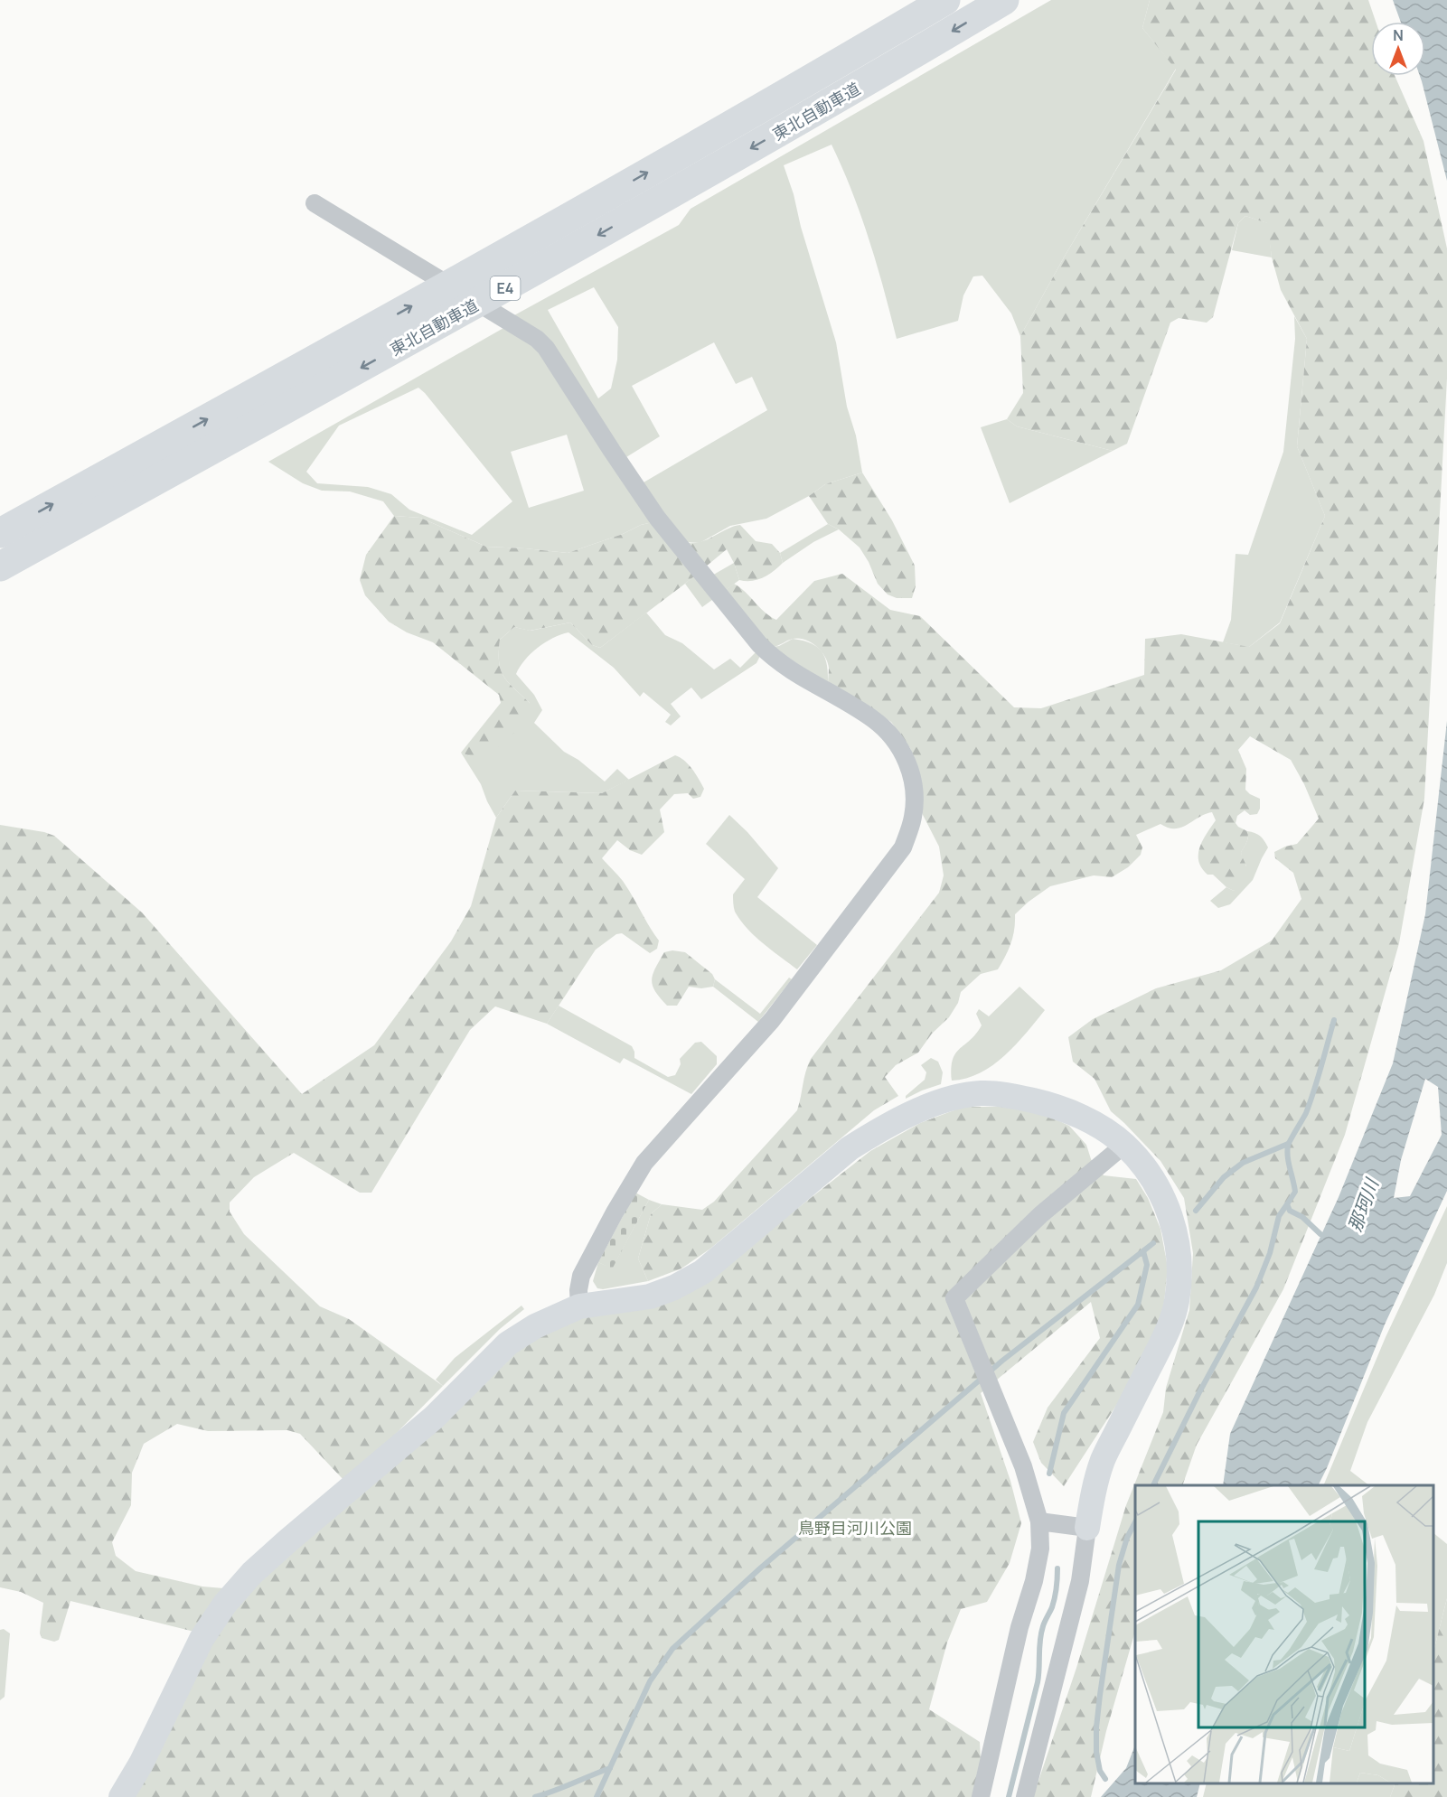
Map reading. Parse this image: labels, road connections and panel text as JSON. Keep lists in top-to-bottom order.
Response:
{
  "streets": {
    "highway": ["東北自動車道", "E4"]
  },
  "water": ["那珂川"],
  "parks": ["鳥野目河川公園"],
  "north": "top"
}
